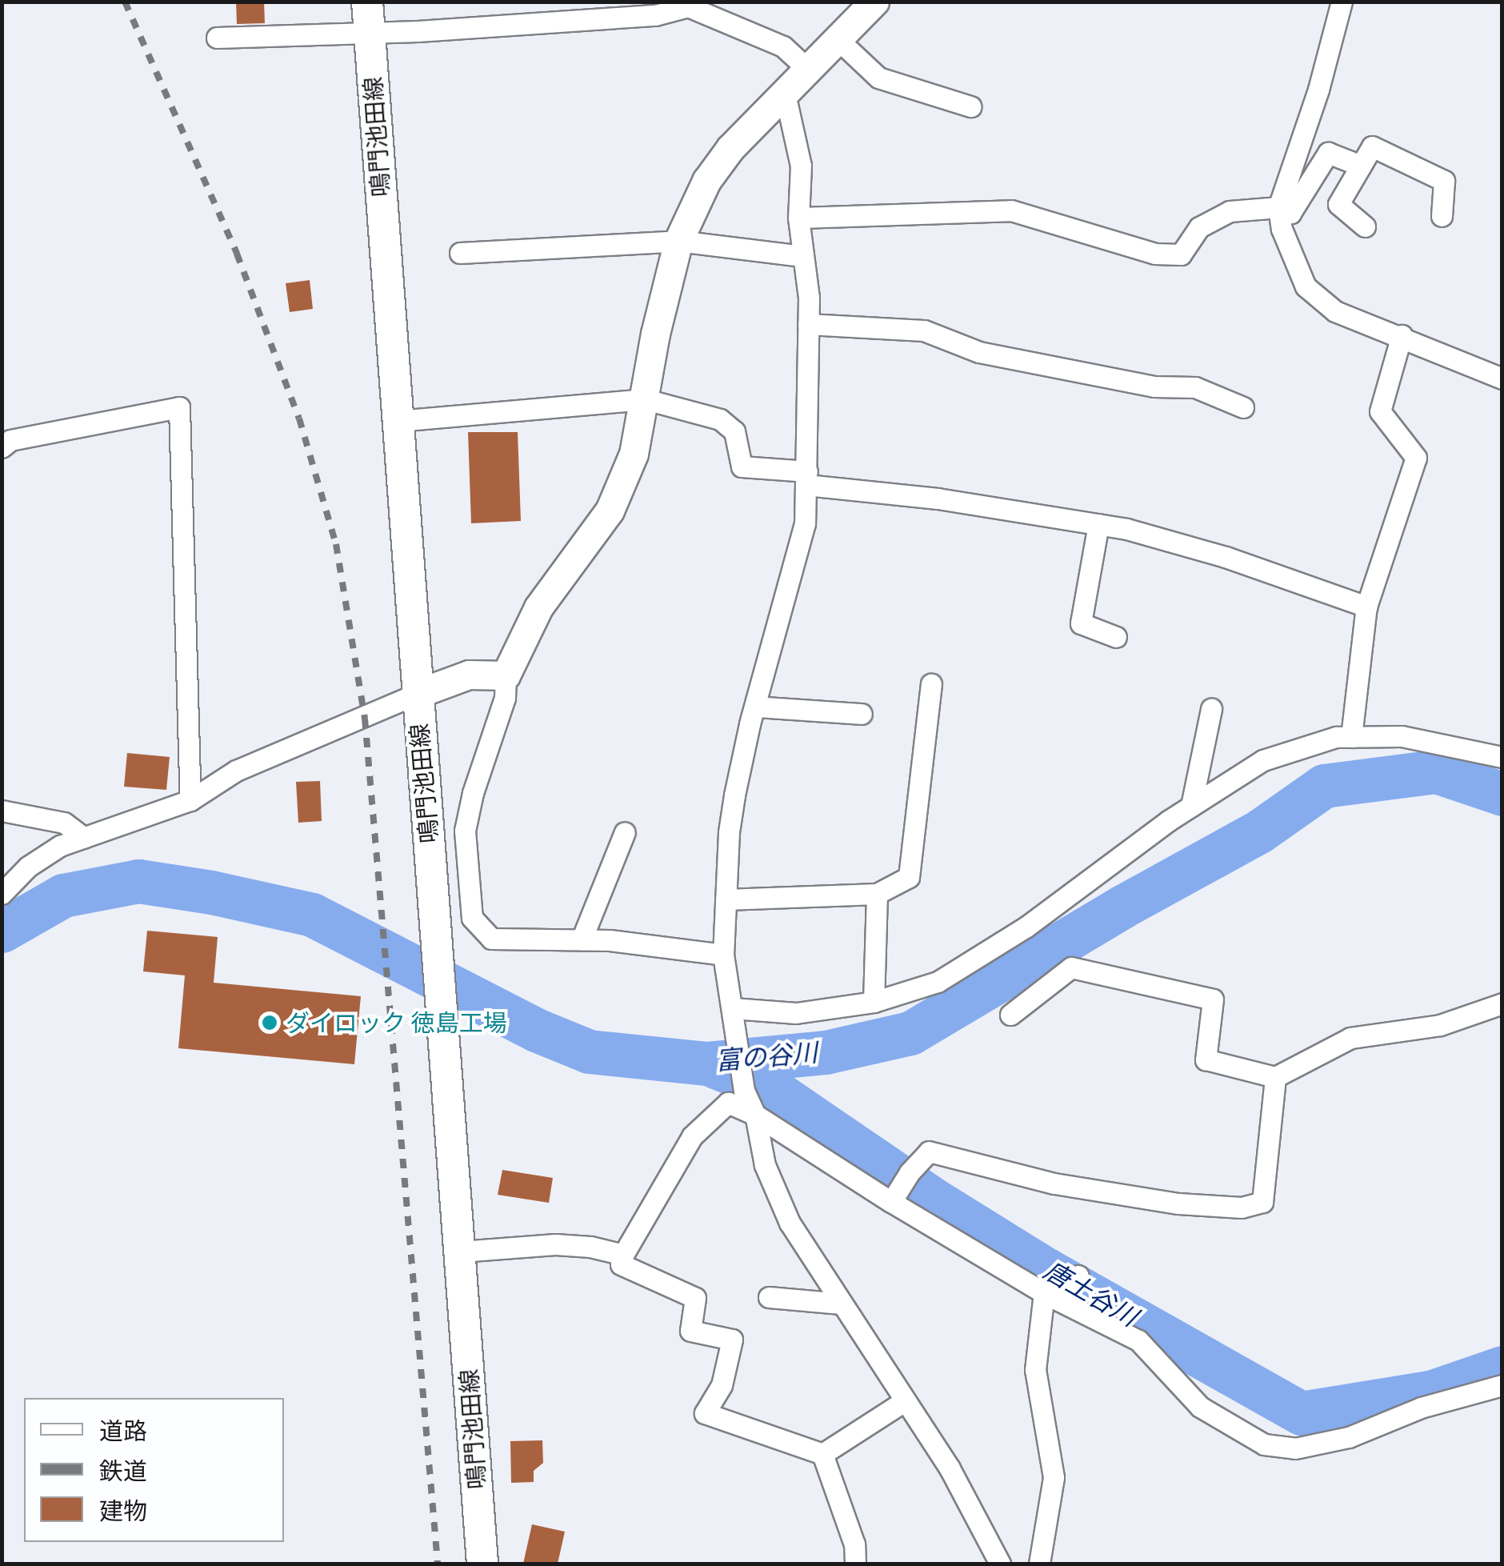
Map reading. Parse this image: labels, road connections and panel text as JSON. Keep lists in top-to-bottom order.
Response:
{
  "streets": {
    "main road": ["鳴門池田線"]
  },
  "water": ["富の谷川", "唐土谷川"],
  "places": ["ダイロック 徳島工場"],
  "legend": ["道路", "鉄道", "建物"]
}
